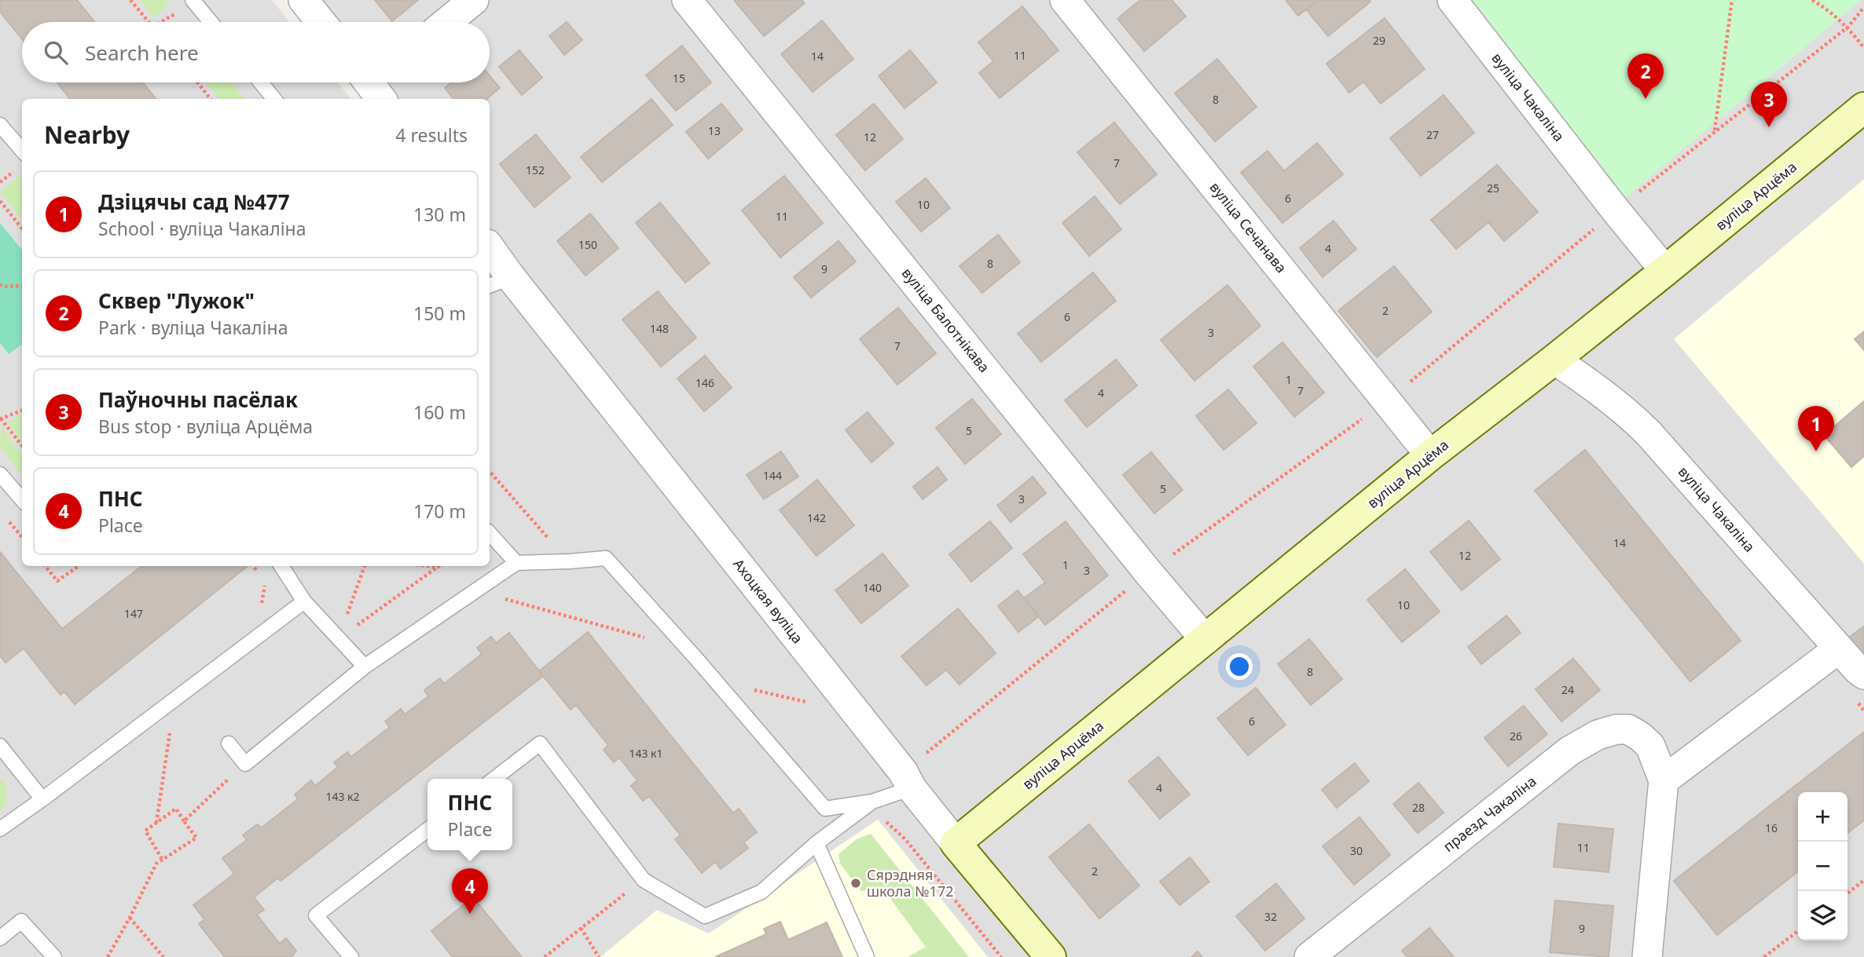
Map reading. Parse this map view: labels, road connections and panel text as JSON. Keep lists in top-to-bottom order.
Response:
{
  "streets": {
    "street": [
      "вуліца Чакаліна",
      "вуліца Арцёма",
      "вуліца Сечанава",
      "вуліца Балотнікава",
      "Ахоцкая вуліца",
      "праезд Чакаліна"
    ]
  },
  "crossings": [
    ["вуліца Чакаліна", "вуліца Арцёма"],
    ["вуліца Арцёма", "вуліца Сечанава"],
    ["вуліца Арцёма", "вуліца Балотнікава"],
    ["вуліца Арцёма", "Ахоцкая вуліца"]
  ],
  "places": ["Сярэдняя школа №172"],
  "house_numbers": [
    "29",
    "11",
    "14",
    "15",
    "8",
    "13",
    "27",
    "12",
    "7",
    "152",
    "25",
    "6",
    "10",
    "11",
    "150",
    "4",
    "8",
    "9",
    "2",
    "6",
    "148",
    "3",
    "7",
    "1",
    "146",
    "7",
    "4",
    "5",
    "144",
    "5",
    "3",
    "142",
    "14",
    "12",
    "1",
    "3",
    "140",
    "10",
    "147",
    "8",
    "24",
    "6",
    "26",
    "143 к1",
    "4",
    "143 к2",
    "28",
    "16",
    "11",
    "30",
    "2",
    "32",
    "9"
  ],
  "page": {
    "search": "Search here",
    "pins": [
      "2",
      "3",
      "1",
      "4"
    ],
    "heading": ["Nearby", "4 results"],
    "list": [
      {
        "mark": "1",
        "name": "Дзіцячы сад №477",
        "note": "School · вуліца Чакаліна",
        "value": "130 m"
      },
      {
        "mark": "2",
        "name": "Сквер \"Лужок\"",
        "note": "Park · вуліца Чакаліна",
        "value": "150 m"
      },
      {
        "mark": "3",
        "name": "Паўночны пасёлак",
        "note": "Bus stop · вуліца Арцёма",
        "value": "160 m"
      },
      {
        "mark": "4",
        "name": "ПНС",
        "note": "Place",
        "value": "170 m"
      }
    ],
    "popup": ["ПНС", "Place"],
    "map_buttons": ["+", "−"]
  }
}
